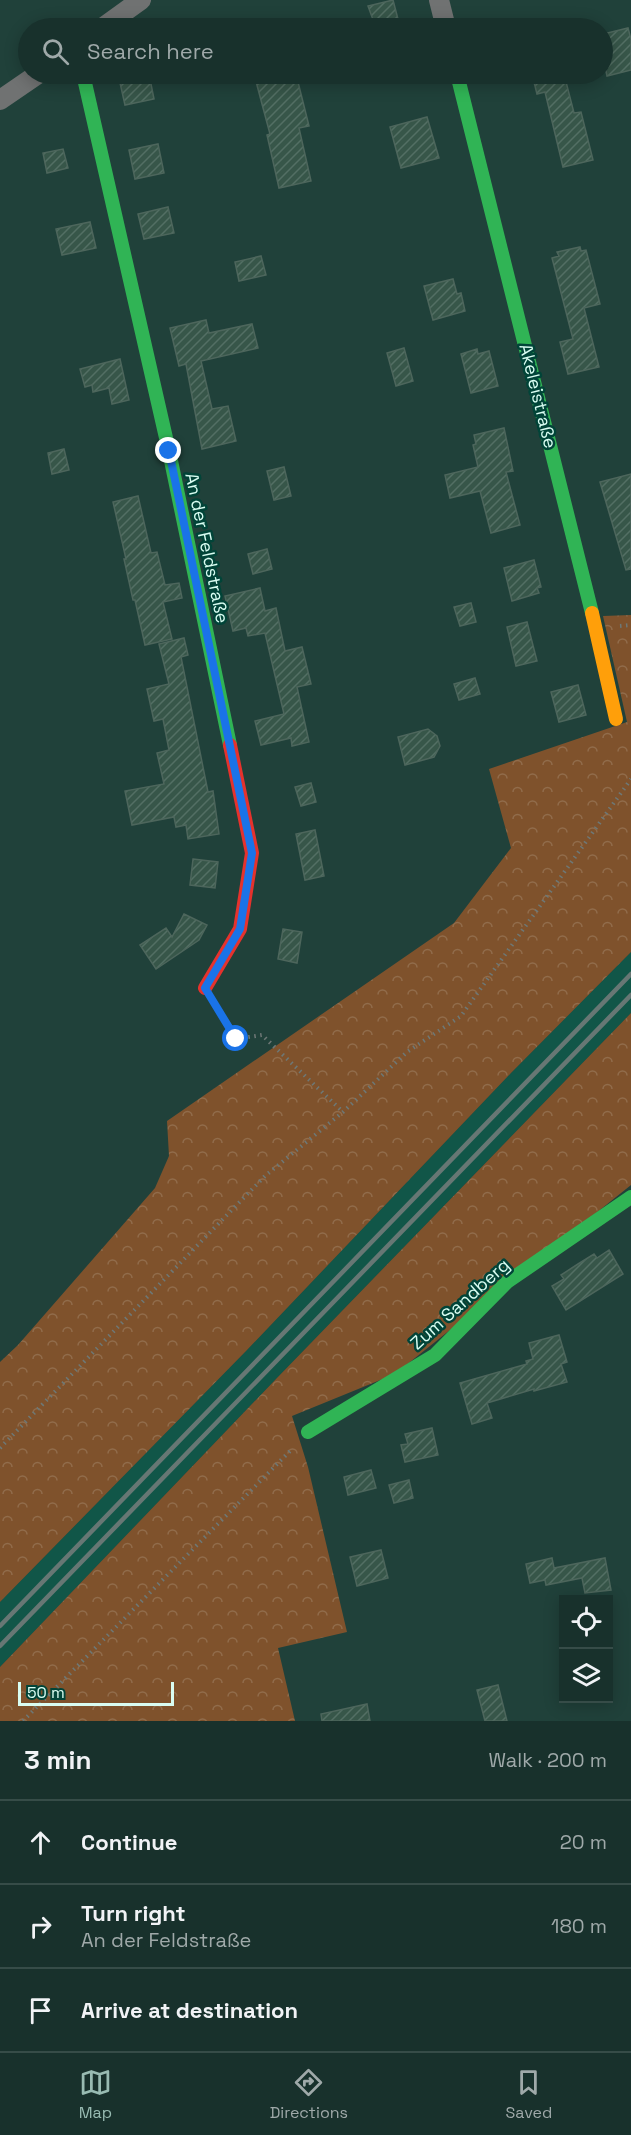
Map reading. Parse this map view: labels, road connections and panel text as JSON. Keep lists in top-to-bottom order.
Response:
{
  "streets": {
    "street": ["Akeleistraße", "An der Feldstraße", "Zum Sandberg"]
  },
  "scale_bar": "50 m",
  "page": {
    "search": "Search here",
    "scale": "50 m",
    "heading": ["3 min", "Walk · 200 m"],
    "list": [
      ["Continue", "20 m"],
      ["Turn right", "An der Feldstraße", "180 m"],
      "Arrive at destination"
    ],
    "nav": ["Map", "Directions", "Saved"]
  }
}
